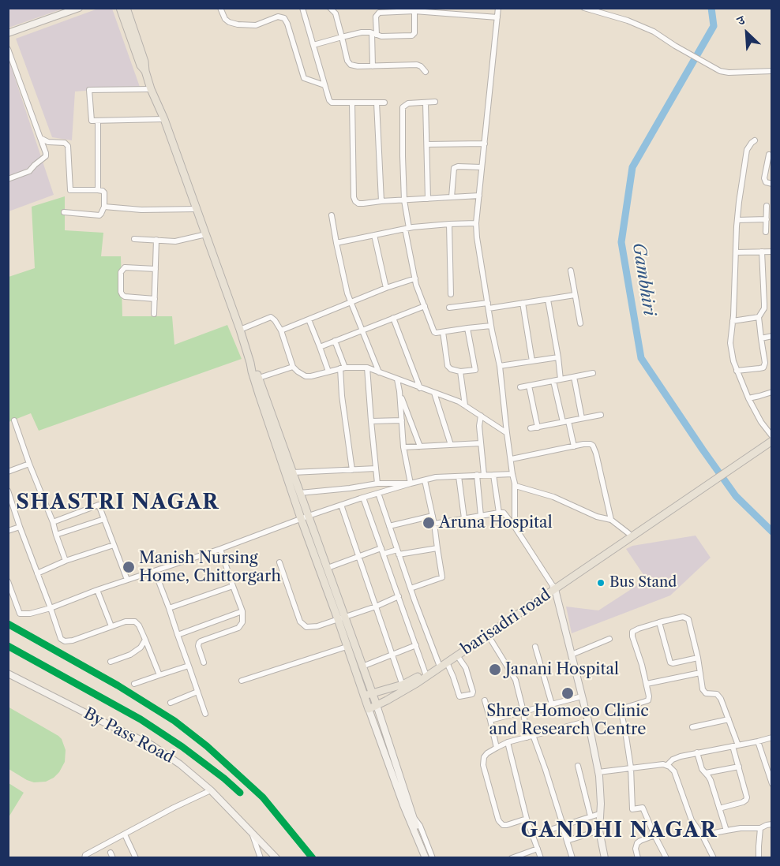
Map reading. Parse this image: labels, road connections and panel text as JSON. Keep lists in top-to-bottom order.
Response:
{
  "streets": {
    "main road": ["barisadri road"],
    "street": ["By Pass Road"]
  },
  "districts": ["SHASTRI NAGAR", "GANDHI NAGAR"],
  "water": ["Gambhiri"],
  "places": [
    "Aruna Hospital",
    "Manish Nursing Home, Chittorgarh",
    "Bus Stand",
    "Janani Hospital",
    "Shree Homoeo Clinic and Research Centre"
  ],
  "north": "top left"
}
